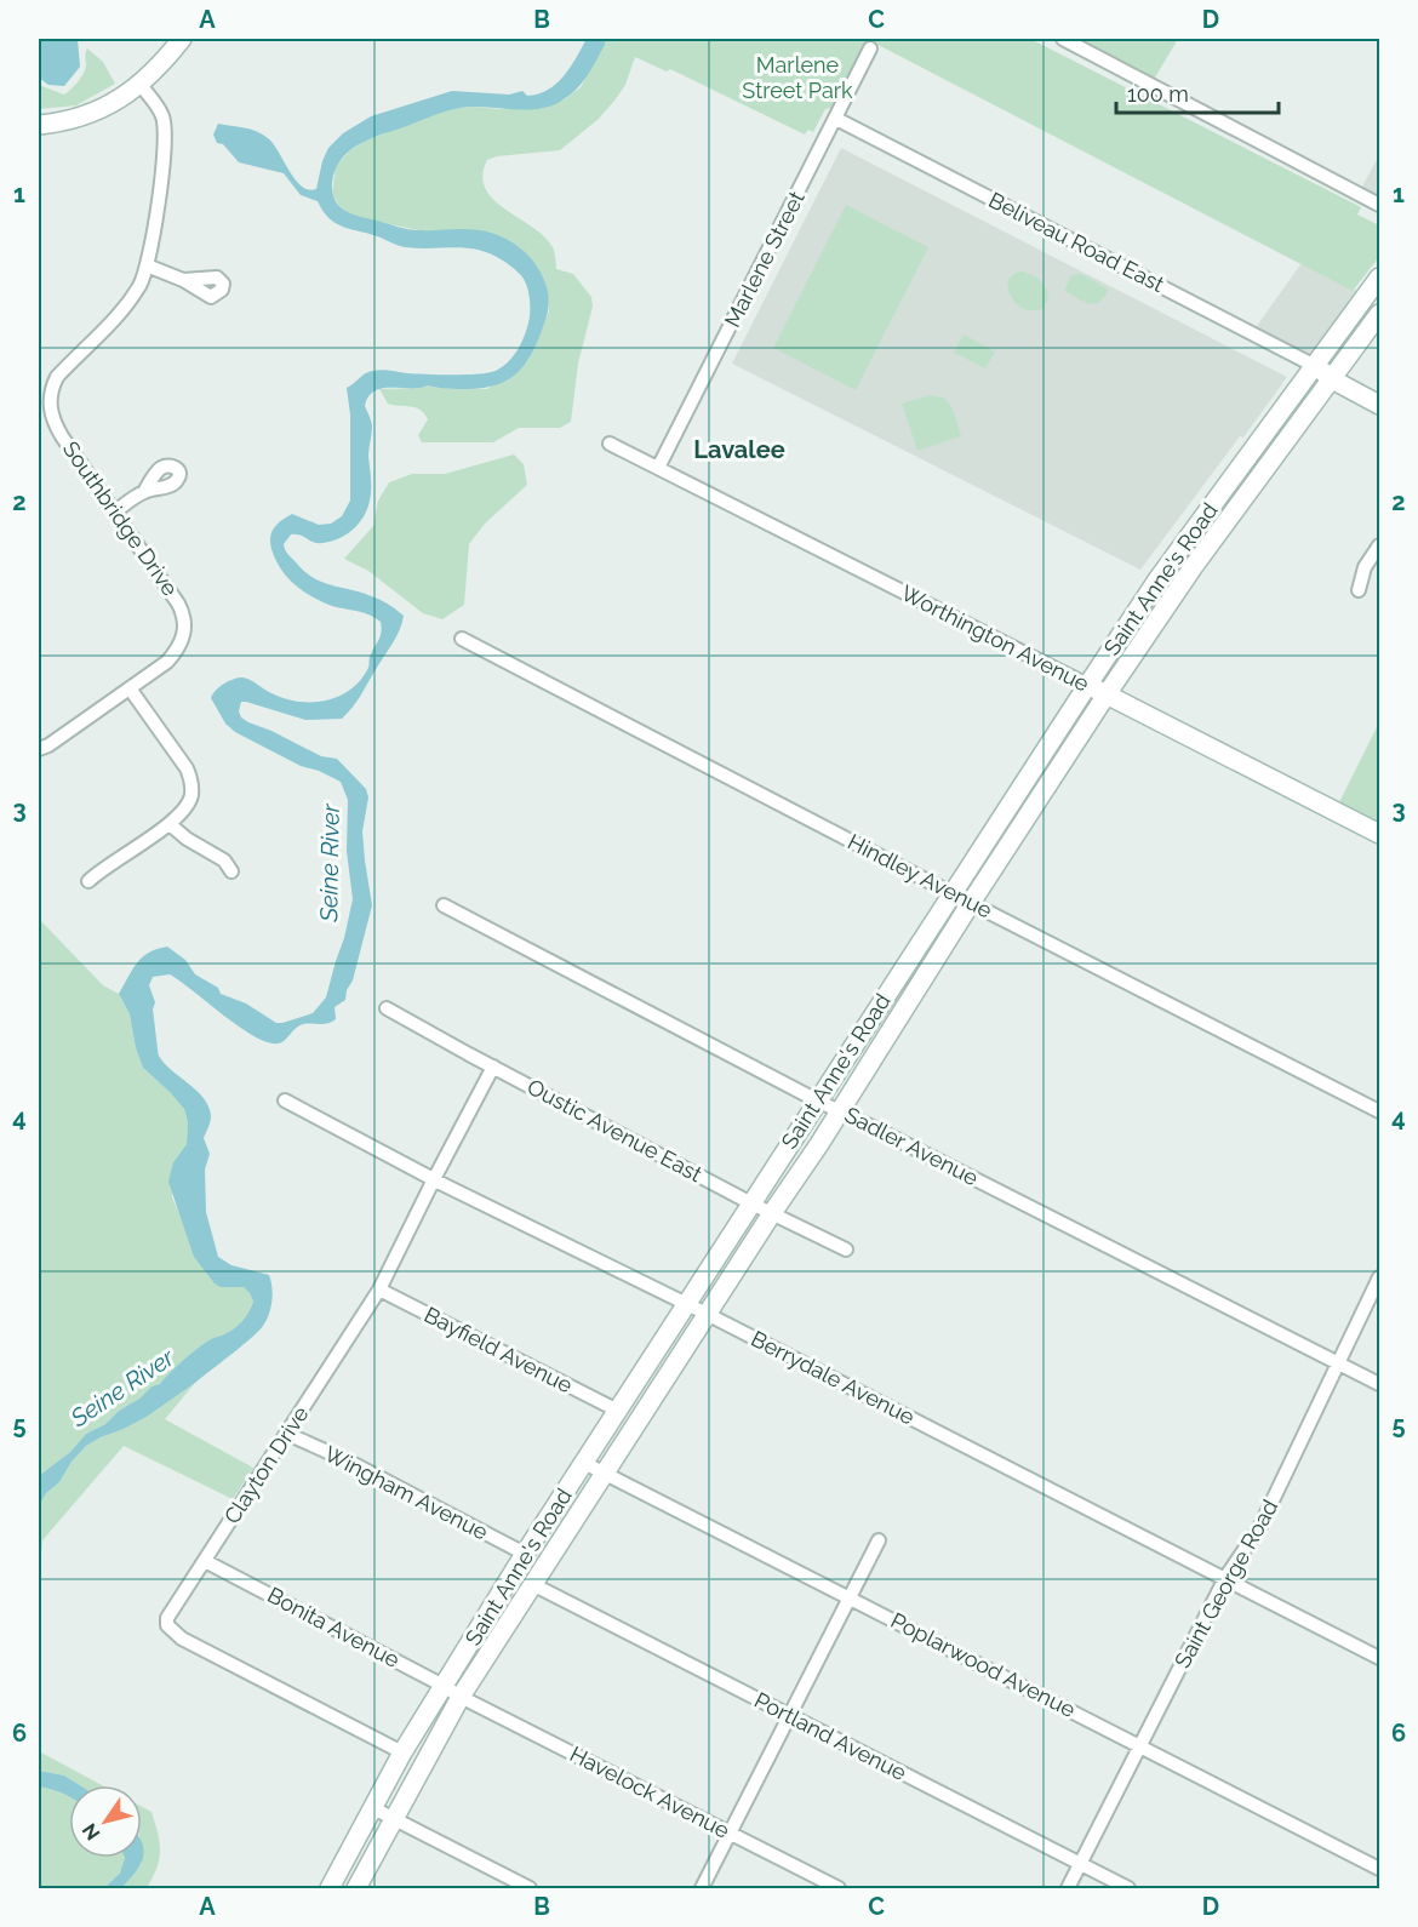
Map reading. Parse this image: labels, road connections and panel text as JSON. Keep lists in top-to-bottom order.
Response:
{
  "streets": {
    "main road": ["Saint Anne's Road", "Worthington Avenue"],
    "street": [
      "Beliveau Road East",
      "Marlene Street",
      "Southbridge Drive",
      "Hindley Avenue",
      "Oustic Avenue East",
      "Sadler Avenue",
      "Bayfield Avenue",
      "Berrydale Avenue",
      "Clayton Drive",
      "Wingham Avenue",
      "Saint George Road",
      "Bonita Avenue",
      "Poplarwood Avenue",
      "Portland Avenue",
      "Havelock Avenue"
    ]
  },
  "crossings": [
    ["Beliveau Road East", "Marlene Street"],
    ["Beliveau Road East", "Saint Anne's Road"],
    ["Marlene Street", "Worthington Avenue"],
    ["Saint Anne's Road", "Worthington Avenue"],
    ["Saint Anne's Road", "Hindley Avenue"],
    ["Saint Anne's Road", "Oustic Avenue East"],
    ["Saint Anne's Road", "Sadler Avenue"],
    ["Saint Anne's Road", "Bayfield Avenue"],
    ["Saint Anne's Road", "Berrydale Avenue"],
    ["Saint Anne's Road", "Clayton Drive"],
    ["Saint Anne's Road", "Wingham Avenue"],
    ["Saint Anne's Road", "Bonita Avenue"],
    ["Saint Anne's Road", "Poplarwood Avenue"],
    ["Saint Anne's Road", "Portland Avenue"],
    ["Saint Anne's Road", "Havelock Avenue"],
    ["Oustic Avenue East", "Clayton Drive"],
    ["Sadler Avenue", "Saint George Road"],
    ["Bayfield Avenue", "Clayton Drive"],
    ["Berrydale Avenue", "Clayton Drive"],
    ["Berrydale Avenue", "Saint George Road"],
    ["Clayton Drive", "Wingham Avenue"],
    ["Clayton Drive", "Bonita Avenue"],
    ["Saint George Road", "Poplarwood Avenue"],
    ["Saint George Road", "Portland Avenue"],
    ["Bonita Avenue", "Havelock Avenue"]
  ],
  "districts": ["Lavalee"],
  "water": ["Seine River"],
  "parks": ["Marlene Street Park"],
  "scale_bar": "100 m",
  "north": "bottom left",
  "grid": {
    "columns": [
      "A",
      "B",
      "C",
      "D"
    ],
    "rows": [
      "1",
      "2",
      "3",
      "4",
      "5",
      "6"
    ]
  }
}
